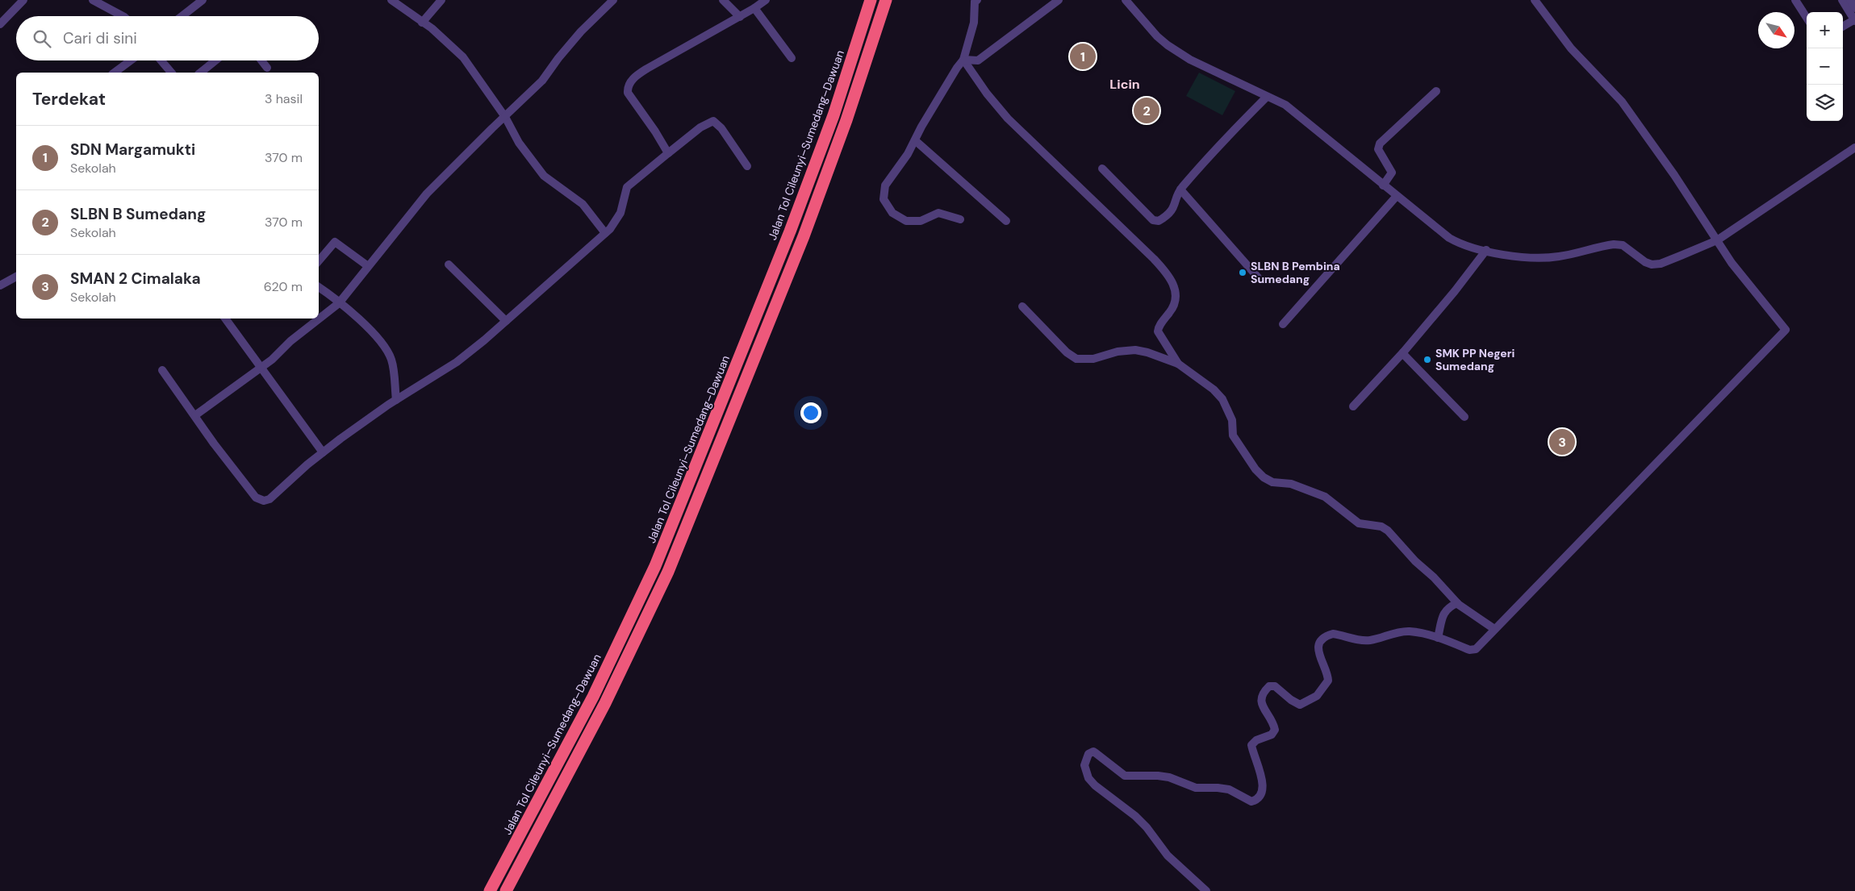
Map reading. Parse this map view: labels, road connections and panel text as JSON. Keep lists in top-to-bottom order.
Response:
{
  "streets": {
    "highway": ["Jalan Tol Cileunyi–Sumedang–Dawuan"]
  },
  "districts": ["Licin"],
  "places": ["SLBN B Pembina Sumedang", "SMK PP Negeri Sumedang"],
  "north": "bottom right",
  "page": {
    "map_buttons": ["+", "−"],
    "search": "Cari di sini",
    "pins": ["1", "2", "3"],
    "heading": ["Terdekat", "3 hasil"],
    "list": [
      {
        "mark": "1",
        "name": "SDN Margamukti",
        "note": "Sekolah",
        "value": "370 m"
      },
      {
        "mark": "2",
        "name": "SLBN B Sumedang",
        "note": "Sekolah",
        "value": "370 m"
      },
      {
        "mark": "3",
        "name": "SMAN 2 Cimalaka",
        "note": "Sekolah",
        "value": "620 m"
      }
    ]
  }
}
